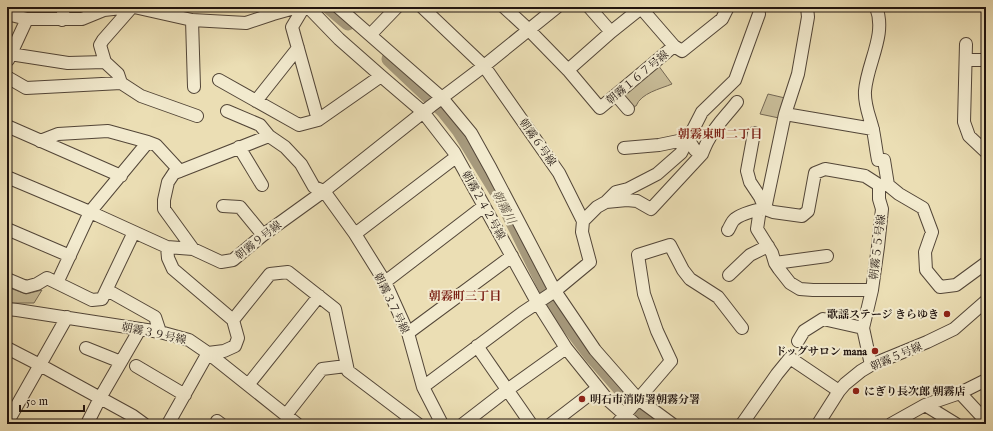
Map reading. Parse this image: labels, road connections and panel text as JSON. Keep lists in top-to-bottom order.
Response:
{
  "streets": {
    "street": [
      "朝霧１６７号線",
      "朝霧６号線",
      "朝霧２４２号線",
      "朝霧９号線",
      "朝霧５５号線",
      "朝霧３７号線",
      "朝霧３９号線",
      "朝霧５号線"
    ]
  },
  "crossings": [
    ["朝霧１６７号線", "朝霧９号線"],
    ["朝霧６号線", "朝霧２４２号線"],
    ["朝霧６号線", "朝霧９号線"],
    ["朝霧２４２号線", "朝霧９号線"],
    ["朝霧９号線", "朝霧３７号線"],
    ["朝霧５５号線", "朝霧５号線"]
  ],
  "districts": ["朝霧東町二丁目", "朝霧町三丁目"],
  "water": ["朝霧川"],
  "places": [
    "歌謡ステージ きらゆき",
    "ドッグサロン mana",
    "にぎり長次郎 朝霧店",
    "明石市消防署朝霧分署"
  ],
  "scale_bar": "50 m"
}
